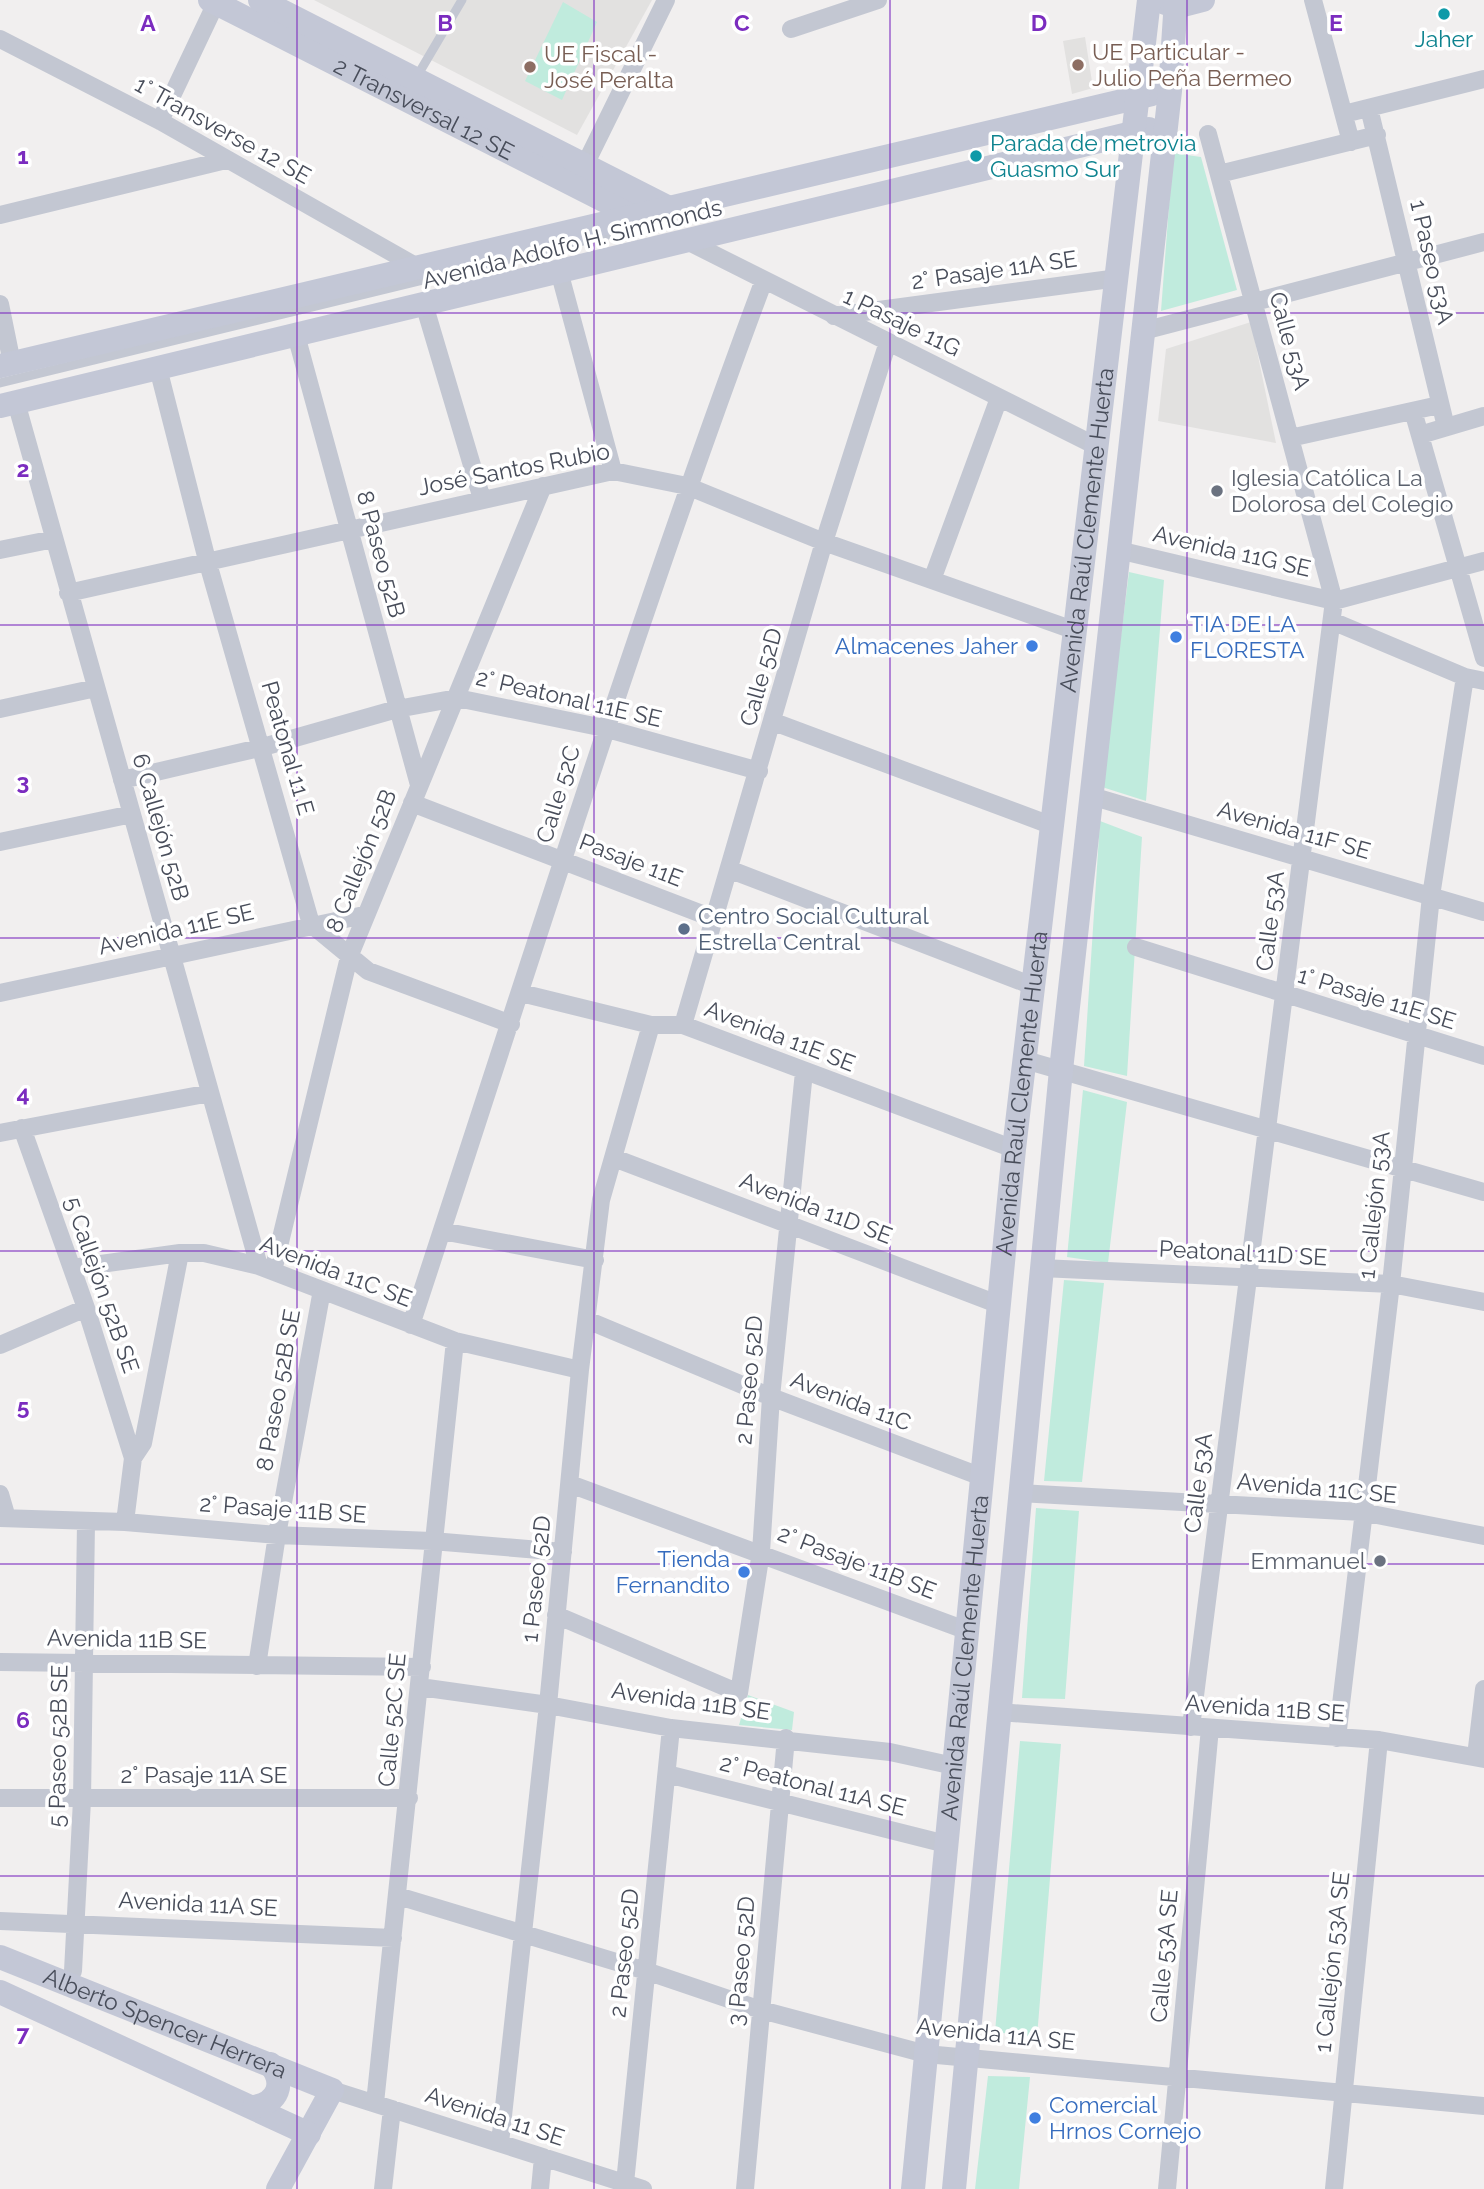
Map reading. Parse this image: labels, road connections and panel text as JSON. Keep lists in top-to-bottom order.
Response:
{
  "streets": {
    "main road": [
      "2 Transversal 12 SE",
      "Avenida Adolfo H. Simmonds",
      "Avenida Raúl Clemente Huerta",
      "Alberto Spencer Herrera"
    ],
    "street": [
      "1° Transverse 12 SE",
      "1 Paseo 53A",
      "2° Pasaje 11A SE",
      "1 Pasaje 11G",
      "Calle 53A",
      "José Santos Rubio",
      "Avenida 11G SE",
      "8 Paseo 52B",
      "Calle 52D",
      "2° Peatonal 11E SE",
      "Peatonal 11 E",
      "Calle 52C",
      "6 Callejón 52B",
      "Avenida 11F SE",
      "Pasaje 11E",
      "8 Callejón 52B",
      "Avenida 11E SE",
      "1° Pasaje 11E SE",
      "1 Callejón 53A",
      "Avenida 11D SE",
      "Peatonal 11D SE",
      "Avenida 11C SE",
      "5 Callejón 52B SE",
      "2 Paseo 52D",
      "8 Paseo 52B SE",
      "Avenida 11C",
      "2° Pasaje 11B SE",
      "1 Paseo 52D",
      "Avenida 11B SE",
      "Calle 52C SE",
      "5 Paseo 52B SE",
      "2° Peatonal 11A SE",
      "Avenida 11A SE",
      "Calle 53A SE",
      "3 Paseo 52D",
      "1 Callejón 53A SE",
      "Avenida 11 SE"
    ]
  },
  "crossings": [
    ["2 Transversal 12 SE", "Avenida Adolfo H. Simmonds"],
    ["1° Transverse 12 SE", "Avenida Adolfo H. Simmonds"],
    ["Avenida Adolfo H. Simmonds", "1 Pasaje 11G"],
    ["Avenida Adolfo H. Simmonds", "Avenida Raúl Clemente Huerta"],
    ["Avenida Adolfo H. Simmonds", "8 Paseo 52B"],
    ["Avenida Adolfo H. Simmonds", "Peatonal 11 E"],
    ["Avenida Adolfo H. Simmonds", "6 Callejón 52B"],
    ["2° Pasaje 11A SE", "1 Pasaje 11G"],
    ["2° Pasaje 11A SE", "Avenida Raúl Clemente Huerta"],
    ["2° Pasaje 11A SE", "Calle 52C SE"],
    ["2° Pasaje 11A SE", "5 Paseo 52B SE"],
    ["1 Pasaje 11G", "Avenida Raúl Clemente Huerta"],
    ["1 Pasaje 11G", "Calle 52D"],
    ["1 Pasaje 11G", "Calle 52C"],
    ["Calle 53A", "Avenida 11G SE"],
    ["Calle 53A", "Avenida 11F SE"],
    ["Calle 53A", "1° Pasaje 11E SE"],
    ["Calle 53A", "Peatonal 11D SE"],
    ["Calle 53A", "Avenida 11C SE"],
    ["Calle 53A", "Avenida 11B SE"],
    ["José Santos Rubio", "Avenida Raúl Clemente Huerta"],
    ["José Santos Rubio", "8 Paseo 52B"],
    ["José Santos Rubio", "Calle 52D"],
    ["José Santos Rubio", "Peatonal 11 E"],
    ["José Santos Rubio", "Calle 52C"],
    ["José Santos Rubio", "6 Callejón 52B"],
    ["José Santos Rubio", "8 Callejón 52B"],
    ["Avenida Raúl Clemente Huerta", "Avenida 11G SE"],
    ["Avenida Raúl Clemente Huerta", "Avenida 11F SE"],
    ["Avenida Raúl Clemente Huerta", "Avenida 11E SE"],
    ["Avenida Raúl Clemente Huerta", "Avenida 11D SE"],
    ["Avenida Raúl Clemente Huerta", "Peatonal 11D SE"],
    ["Avenida Raúl Clemente Huerta", "Avenida 11C SE"],
    ["Avenida Raúl Clemente Huerta", "Avenida 11C"],
    ["Avenida Raúl Clemente Huerta", "2° Pasaje 11B SE"],
    ["Avenida Raúl Clemente Huerta", "Avenida 11B SE"],
    ["Avenida Raúl Clemente Huerta", "2° Peatonal 11A SE"],
    ["Avenida Raúl Clemente Huerta", "Avenida 11A SE"],
    ["8 Paseo 52B", "2° Peatonal 11E SE"],
    ["8 Paseo 52B", "8 Callejón 52B"],
    ["Calle 52D", "2° Peatonal 11E SE"],
    ["Calle 52D", "Pasaje 11E"],
    ["Calle 52D", "Avenida 11E SE"],
    ["2° Peatonal 11E SE", "Peatonal 11 E"],
    ["2° Peatonal 11E SE", "Calle 52C"],
    ["2° Peatonal 11E SE", "6 Callejón 52B"],
    ["2° Peatonal 11E SE", "8 Callejón 52B"],
    ["Peatonal 11 E", "Avenida 11E SE"],
    ["Calle 52C", "Pasaje 11E"],
    ["Calle 52C", "Avenida 11E SE"],
    ["Calle 52C", "Avenida 11C SE"],
    ["6 Callejón 52B", "8 Callejón 52B"],
    ["6 Callejón 52B", "Avenida 11E SE"],
    ["6 Callejón 52B", "Avenida 11C SE"],
    ["Avenida 11F SE", "1 Callejón 53A"],
    ["Pasaje 11E", "8 Callejón 52B"],
    ["8 Callejón 52B", "Avenida 11E SE"],
    ["8 Callejón 52B", "Avenida 11C SE"],
    ["Avenida 11E SE", "2 Paseo 52D"],
    ["Avenida 11E SE", "1 Paseo 52D"],
    ["1° Pasaje 11E SE", "1 Callejón 53A"],
    ["1 Callejón 53A", "Peatonal 11D SE"],
    ["1 Callejón 53A", "Avenida 11C SE"],
    ["1 Callejón 53A", "Avenida 11B SE"],
    ["Avenida 11D SE", "2 Paseo 52D"],
    ["Avenida 11D SE", "1 Paseo 52D"],
    ["Avenida 11C SE", "5 Callejón 52B SE"],
    ["Avenida 11C SE", "8 Paseo 52B SE"],
    ["Avenida 11C SE", "1 Paseo 52D"],
    ["Avenida 11C SE", "Calle 52C SE"],
    ["2 Paseo 52D", "Avenida 11C"],
    ["2 Paseo 52D", "2° Pasaje 11B SE"],
    ["2 Paseo 52D", "1 Paseo 52D"],
    ["2 Paseo 52D", "Avenida 11B SE"],
    ["2 Paseo 52D", "2° Peatonal 11A SE"],
    ["2 Paseo 52D", "Avenida 11A SE"],
    ["2 Paseo 52D", "Avenida 11 SE"],
    ["8 Paseo 52B SE", "2° Pasaje 11B SE"],
    ["8 Paseo 52B SE", "Avenida 11B SE"],
    ["Avenida 11C", "1 Paseo 52D"],
    ["2° Pasaje 11B SE", "1 Paseo 52D"],
    ["2° Pasaje 11B SE", "Calle 52C SE"],
    ["2° Pasaje 11B SE", "5 Paseo 52B SE"],
    ["1 Paseo 52D", "Avenida 11B SE"],
    ["1 Paseo 52D", "Avenida 11A SE"],
    ["1 Paseo 52D", "Avenida 11 SE"],
    ["Avenida 11B SE", "Calle 52C SE"],
    ["Avenida 11B SE", "5 Paseo 52B SE"],
    ["Avenida 11B SE", "Calle 53A SE"],
    ["Avenida 11B SE", "3 Paseo 52D"],
    ["Avenida 11B SE", "1 Callejón 53A SE"],
    ["Calle 52C SE", "Avenida 11A SE"],
    ["Calle 52C SE", "Avenida 11 SE"],
    ["5 Paseo 52B SE", "Avenida 11A SE"],
    ["2° Peatonal 11A SE", "3 Paseo 52D"],
    ["Avenida 11A SE", "Calle 53A SE"],
    ["Avenida 11A SE", "3 Paseo 52D"],
    ["Avenida 11A SE", "1 Callejón 53A SE"],
    ["Alberto Spencer Herrera", "Avenida 11 SE"]
  ],
  "places": [
    "Jaher",
    "UE Particular - Julio Peña Bermeo",
    "UE Fiscal - José Peralta",
    "Parada de metrovia Guasmo Sur",
    "Iglesia Católica La Dolorosa del Colegio",
    "TIA DE LA FLORESTA",
    "Almacenes Jaher",
    "Centro Social Cultural Estrella Central",
    "Emmanuel",
    "Tienda Fernandito",
    "Comercial Hrnos Cornejo"
  ],
  "grid": {
    "columns": [
      "A",
      "B",
      "C",
      "D",
      "E"
    ],
    "rows": [
      "1",
      "2",
      "3",
      "4",
      "5",
      "6",
      "7"
    ]
  }
}
